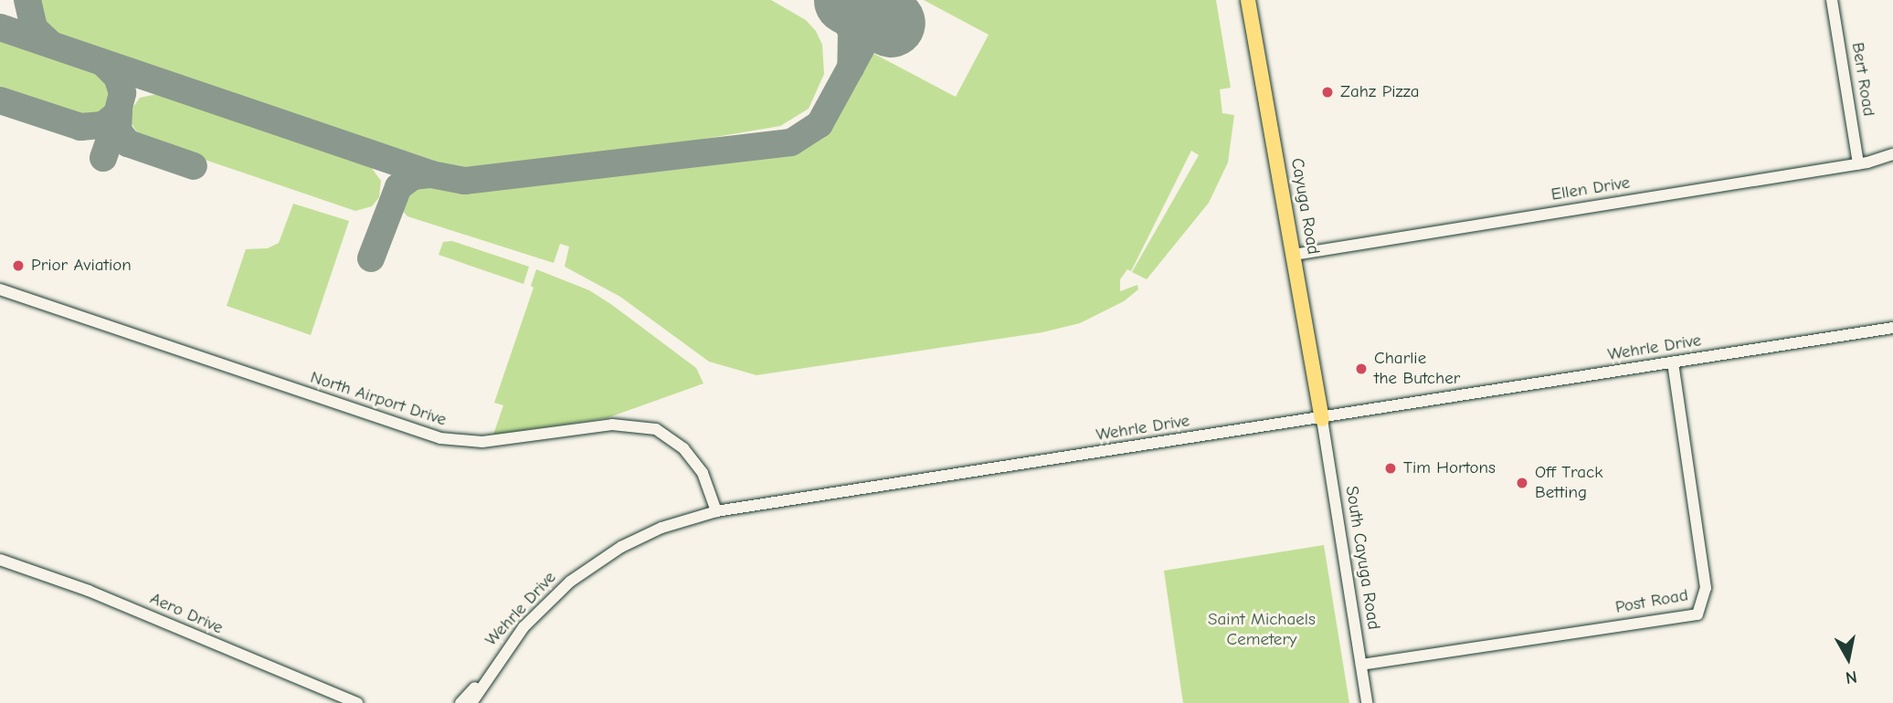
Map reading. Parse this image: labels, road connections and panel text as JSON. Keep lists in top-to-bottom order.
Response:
{
  "streets": {
    "main road": ["Cayuga Road"],
    "street": [
      "Bert Road",
      "Ellen Drive",
      "Wehrle Drive",
      "North Airport Drive",
      "South Cayuga Road",
      "Post Road",
      "Aero Drive"
    ]
  },
  "crossings": [
    ["Bert Road", "Ellen Drive"],
    ["Ellen Drive", "Cayuga Road"],
    ["Cayuga Road", "Wehrle Drive"],
    ["Cayuga Road", "South Cayuga Road"],
    ["Wehrle Drive", "North Airport Drive"],
    ["Wehrle Drive", "South Cayuga Road"],
    ["Wehrle Drive", "Post Road"],
    ["South Cayuga Road", "Post Road"]
  ],
  "parks": ["Saint Michaels Cemetery"],
  "places": [
    "Zahz Pizza",
    "Prior Aviation",
    "Charlie the Butcher",
    "Tim Hortons",
    "Off Track Betting"
  ],
  "north": "bottom"
}
